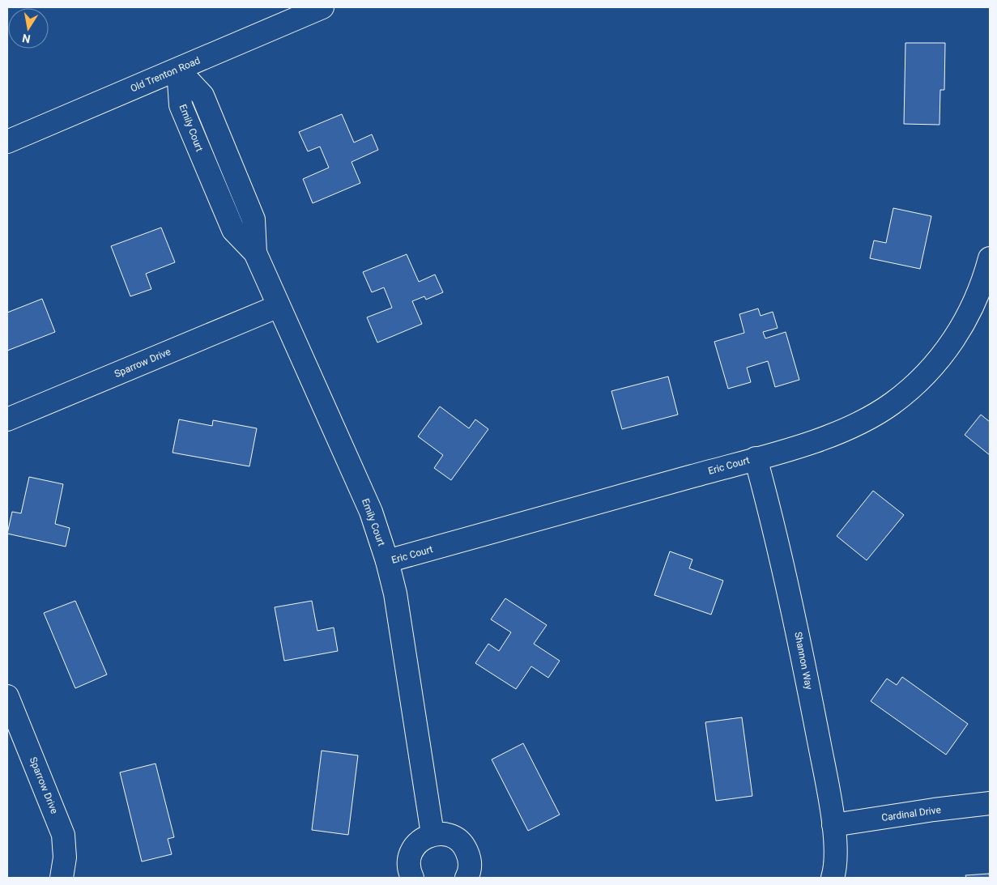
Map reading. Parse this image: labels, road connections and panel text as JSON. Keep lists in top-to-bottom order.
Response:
{
  "streets": {
    "street": [
      "Old Trenton Road",
      "Emily Court",
      "Sparrow Drive",
      "Eric Court",
      "Shannon Way",
      "Cardinal Drive"
    ]
  },
  "crossings": [
    ["Old Trenton Road", "Emily Court"],
    ["Emily Court", "Sparrow Drive"],
    ["Emily Court", "Eric Court"],
    ["Eric Court", "Shannon Way"],
    ["Shannon Way", "Cardinal Drive"]
  ],
  "north": "bottom"
}
